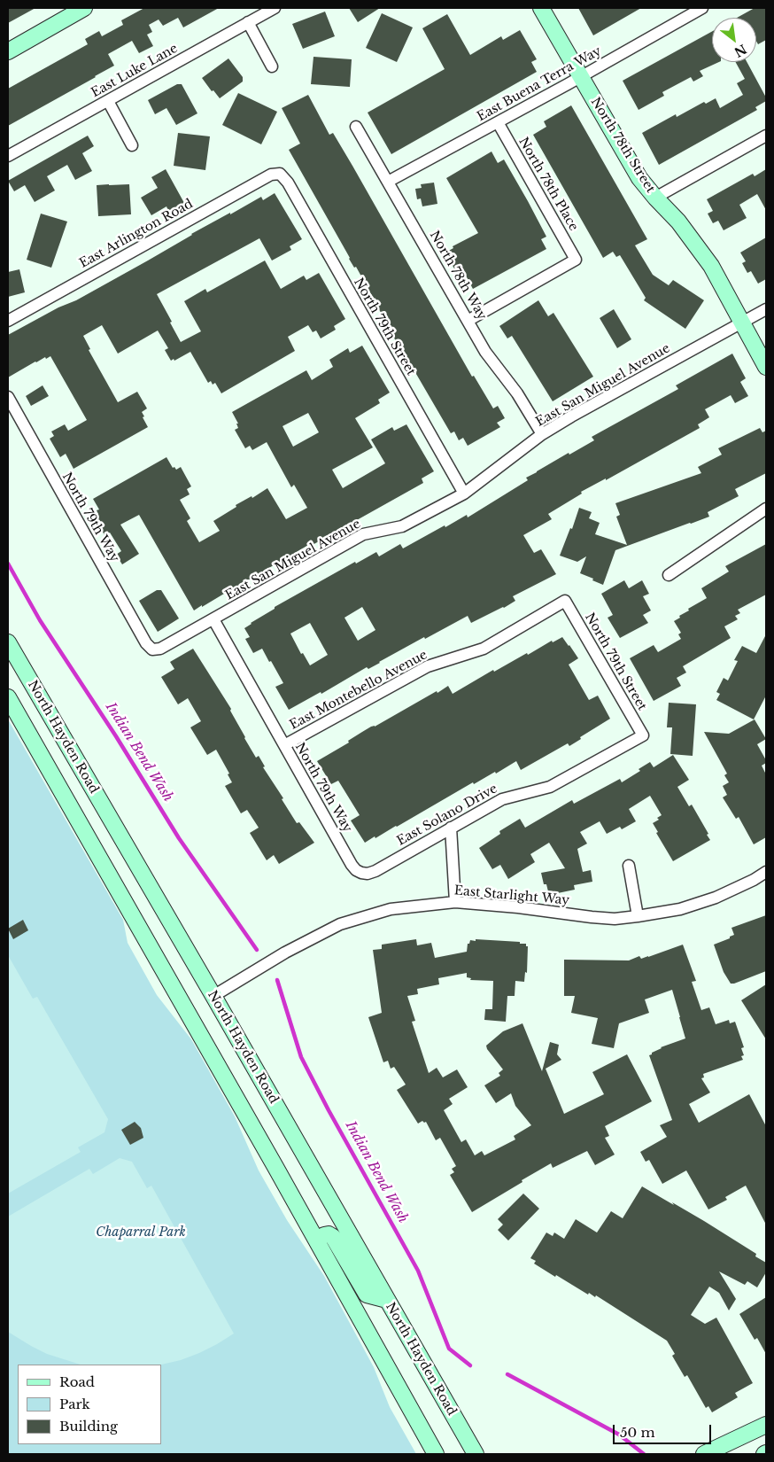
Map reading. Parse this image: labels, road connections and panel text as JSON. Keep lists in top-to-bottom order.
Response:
{
  "streets": {
    "main road": ["North 78th Street", "North Hayden Road"],
    "street": [
      "East Luke Lane",
      "East Buena Terra Way",
      "North 78th Place",
      "East Arlington Road",
      "North 78th Way",
      "North 79th Street",
      "East San Miguel Avenue",
      "North 79th Way",
      "East Montebello Avenue",
      "East Solano Drive",
      "East Starlight Way"
    ]
  },
  "crossings": [
    ["East Buena Terra Way", "North 78th Street"],
    ["East Buena Terra Way", "North 78th Place"],
    ["East Buena Terra Way", "North 78th Way"],
    ["North 78th Street", "East San Miguel Avenue"],
    ["North 78th Place", "North 78th Way"],
    ["East Arlington Road", "North 79th Street"],
    ["North 78th Way", "East San Miguel Avenue"],
    ["North 79th Street", "East San Miguel Avenue"],
    ["North 79th Street", "East Montebello Avenue"],
    ["North 79th Street", "East Solano Drive"],
    ["East San Miguel Avenue", "North 79th Way"],
    ["North 79th Way", "East Montebello Avenue"],
    ["North 79th Way", "East Solano Drive"],
    ["North Hayden Road", "East Starlight Way"]
  ],
  "water": ["Indian Bend Wash"],
  "parks": ["Chaparral Park"],
  "legend": ["Road", "Park", "Building"],
  "scale_bar": "50 m",
  "north": "bottom right"
}
